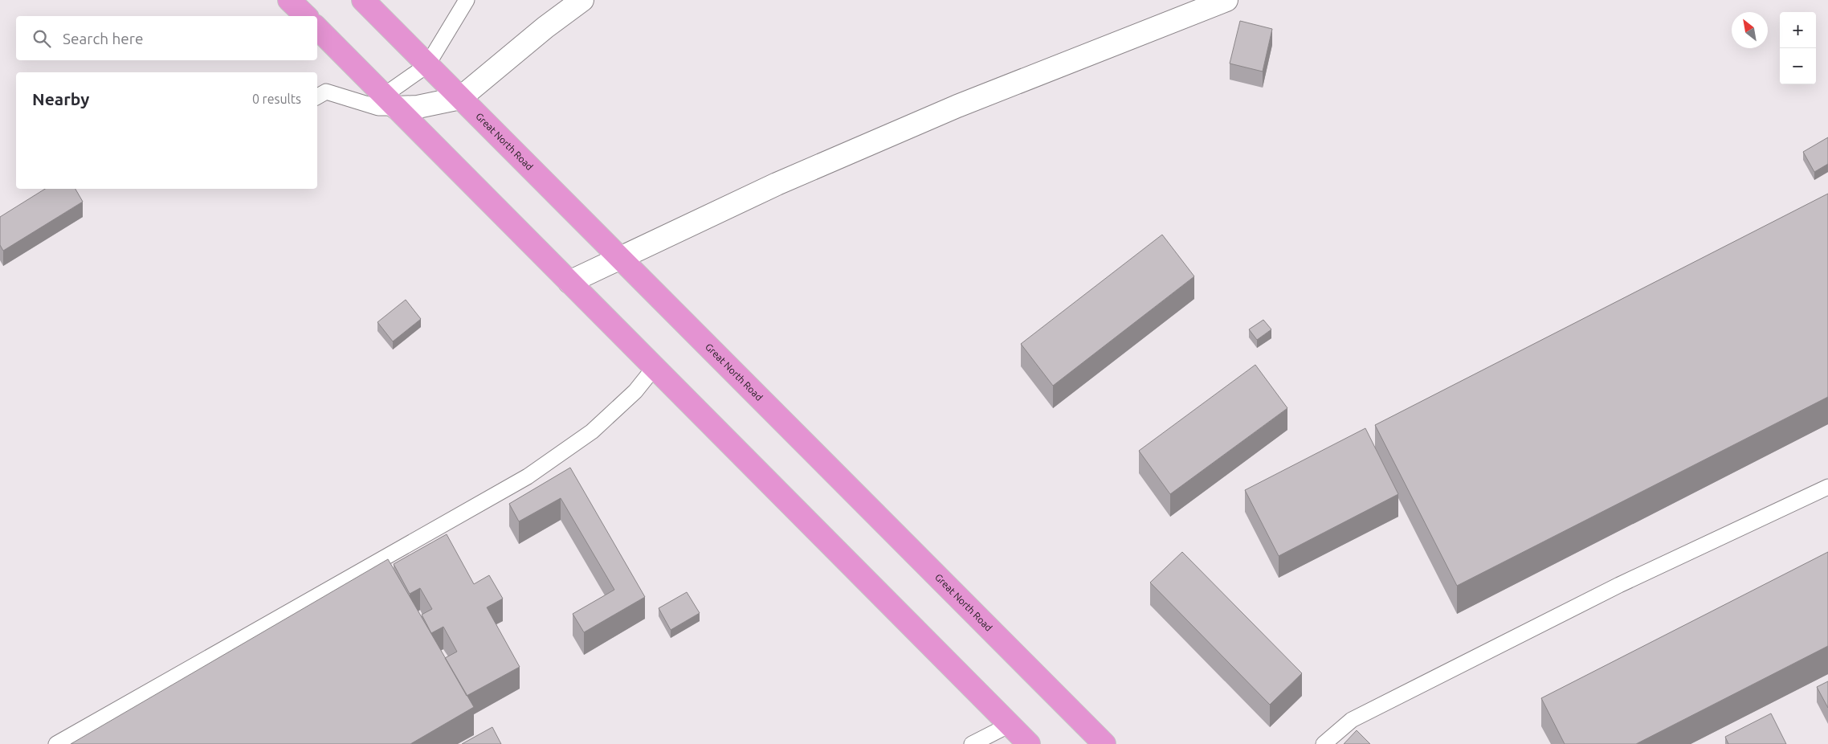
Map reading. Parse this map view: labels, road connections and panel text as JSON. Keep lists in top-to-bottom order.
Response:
{
  "streets": {
    "highway": ["Great North Road"]
  },
  "north": "top left",
  "page": {
    "map_buttons": ["+", "−"],
    "search": "Search here",
    "heading": ["Nearby", "0 results"]
  }
}
